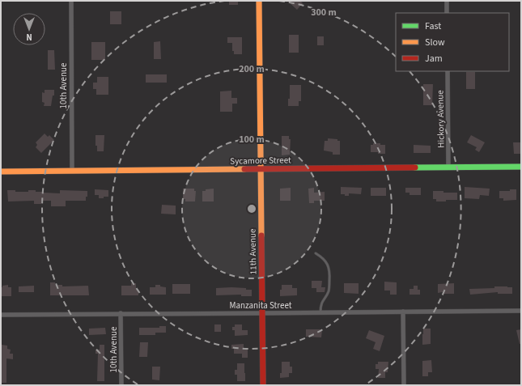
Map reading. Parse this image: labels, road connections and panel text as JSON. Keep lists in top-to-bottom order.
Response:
{
  "streets": {
    "street": [
      "10th Avenue",
      "Hickory Avenue",
      "Sycamore Street",
      "11th Avenue",
      "Manzanita Street"
    ]
  },
  "crossings": [
    ["10th Avenue", "Sycamore Street"],
    ["10th Avenue", "Manzanita Street"],
    ["Hickory Avenue", "Sycamore Street"],
    ["Sycamore Street", "11th Avenue"],
    ["11th Avenue", "Manzanita Street"]
  ],
  "legend": ["Fast", "Slow", "Jam"],
  "north": "bottom",
  "rings": ["300 m", "200 m", "100 m"]
}
